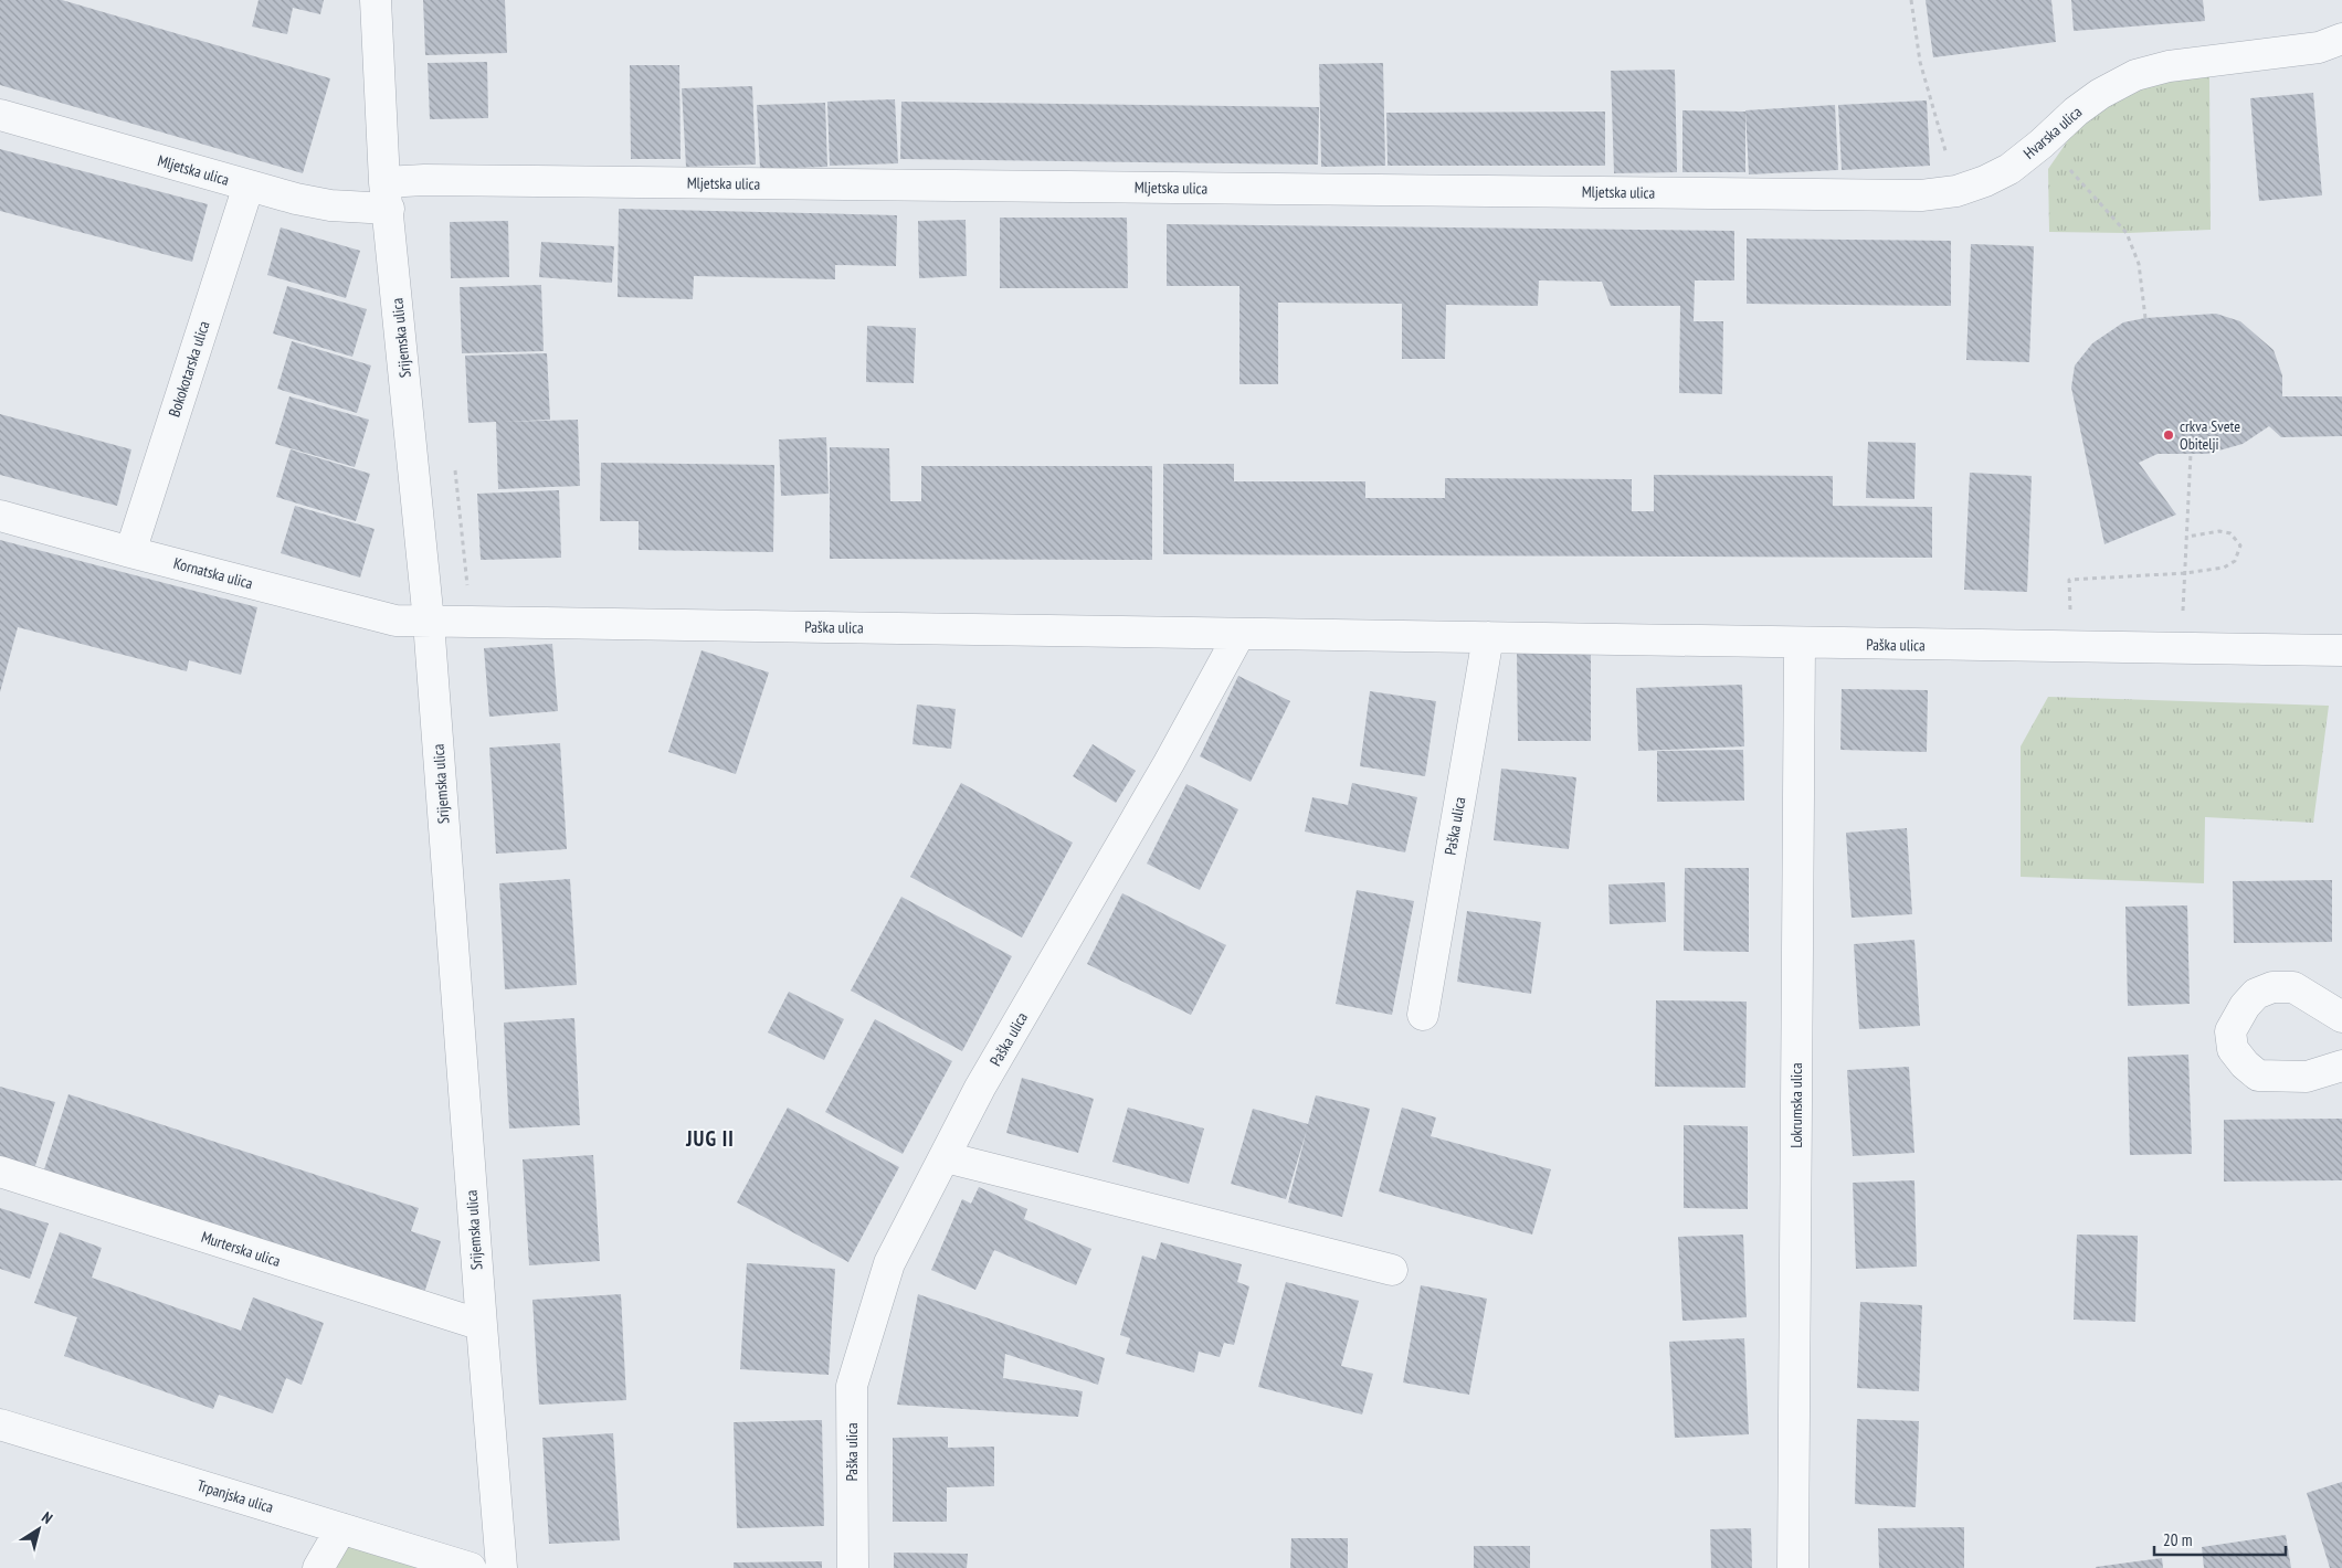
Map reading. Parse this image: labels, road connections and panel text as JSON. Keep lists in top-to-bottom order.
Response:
{
  "streets": {
    "street": [
      "Hvarska ulica",
      "Mljetska ulica",
      "Srijemska ulica",
      "Bokokotarska ulica",
      "Kornatska ulica",
      "Paška ulica",
      "Lokrumska ulica",
      "Murterska ulica",
      "Trpanjska ulica"
    ]
  },
  "crossings": [
    ["Hvarska ulica", "Mljetska ulica"],
    ["Mljetska ulica", "Srijemska ulica"],
    ["Mljetska ulica", "Bokokotarska ulica"],
    ["Srijemska ulica", "Kornatska ulica"],
    ["Srijemska ulica", "Paška ulica"],
    ["Srijemska ulica", "Murterska ulica"],
    ["Bokokotarska ulica", "Kornatska ulica"],
    ["Kornatska ulica", "Paška ulica"],
    ["Paška ulica", "Lokrumska ulica"]
  ],
  "districts": ["JUG II"],
  "places": ["crkva Svete Obitelji"],
  "scale_bar": "20 m",
  "north": "top right"
}
